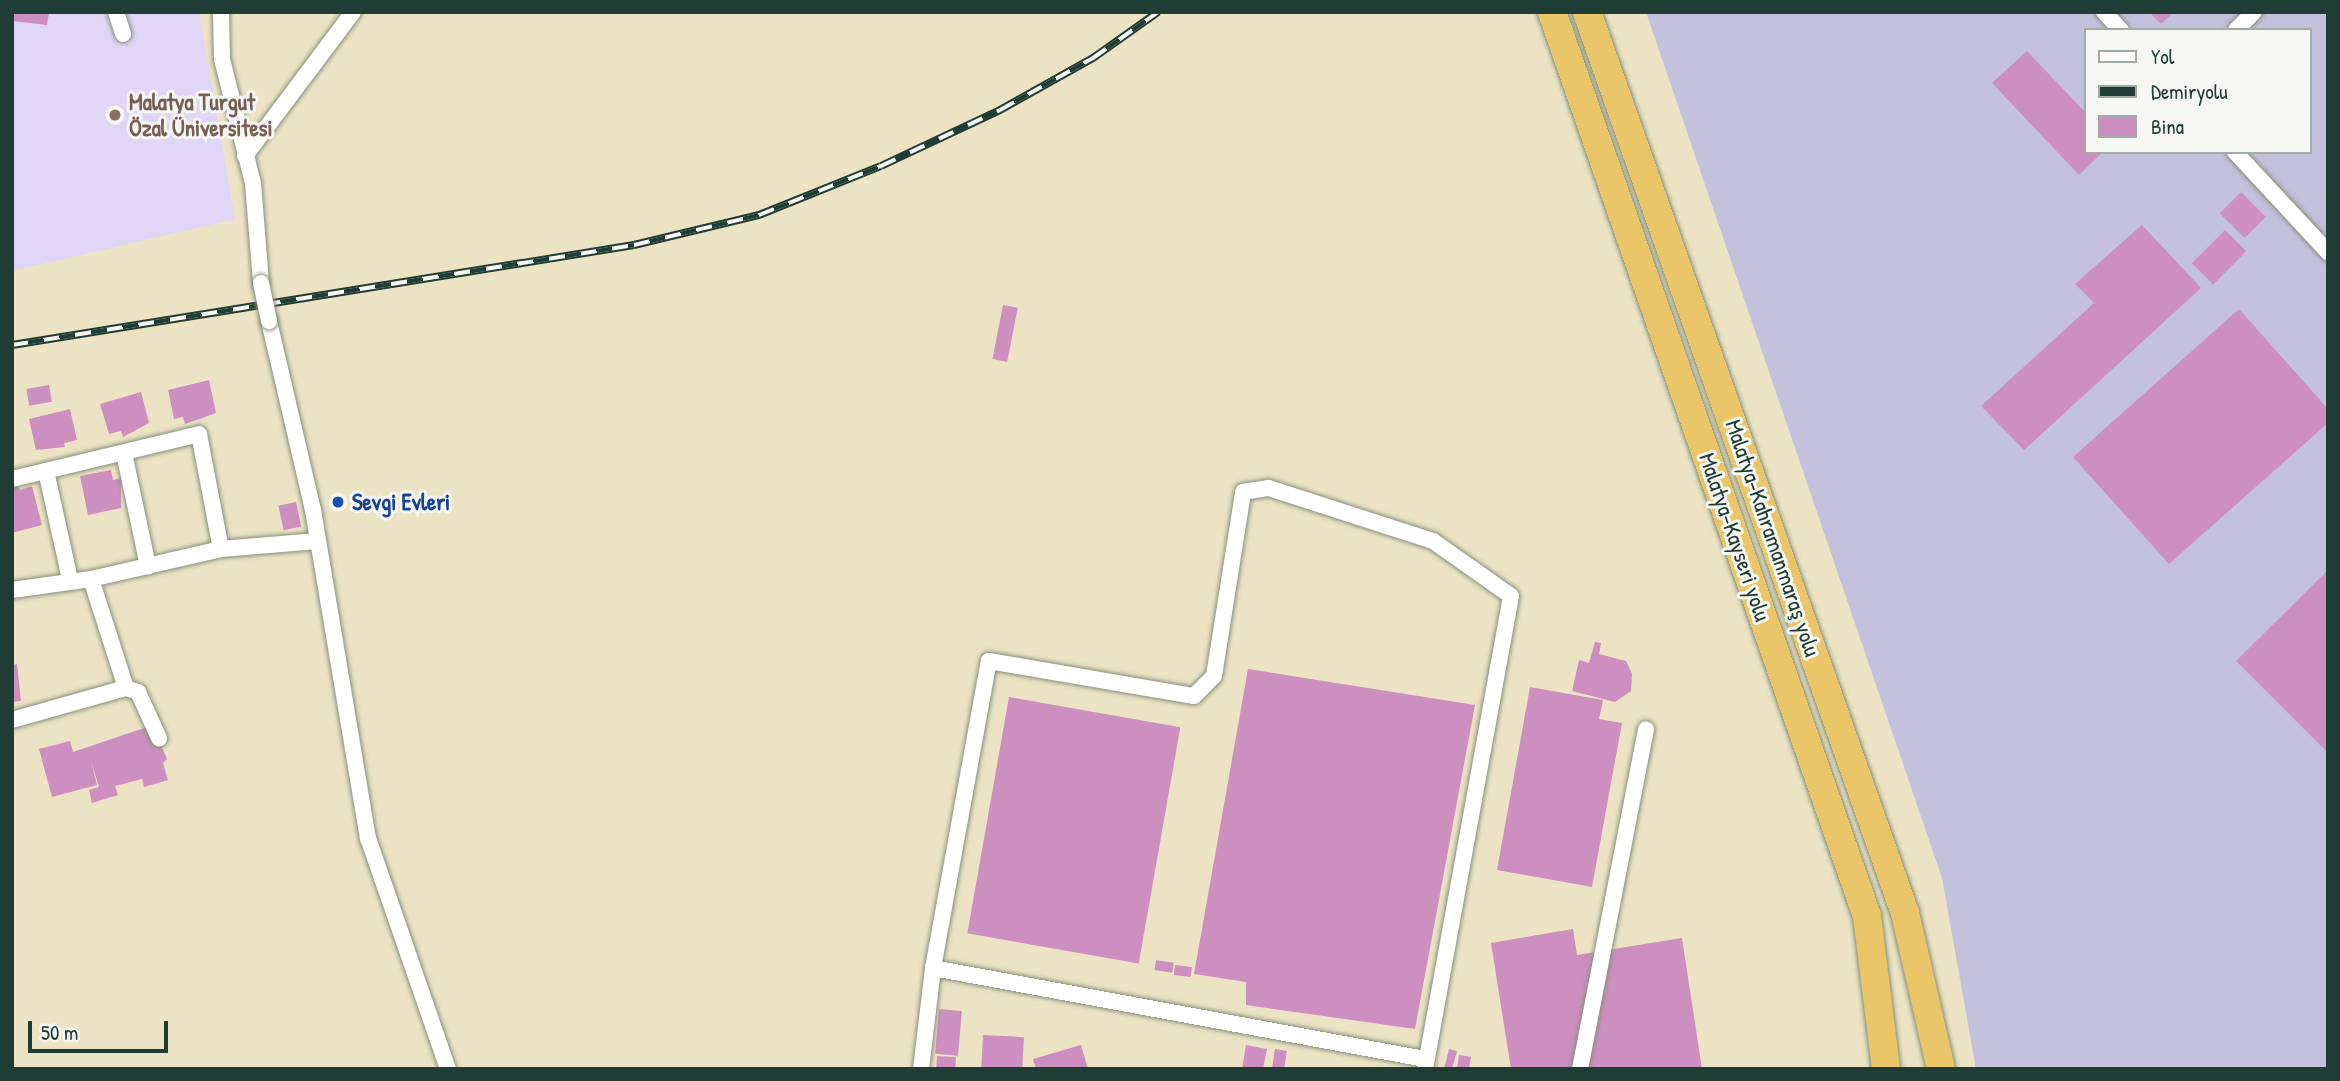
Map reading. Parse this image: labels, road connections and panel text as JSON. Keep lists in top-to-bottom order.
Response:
{
  "streets": {
    "highway": ["Malatya-Kayseri yolu", "Malatya-Kahramanmaraş yolu"]
  },
  "places": ["Malatya Turgut Özal Üniversitesi", "Sevgi Evleri"],
  "legend": ["Yol", "Demiryolu", "Bina"],
  "scale_bar": "50 m"
}
